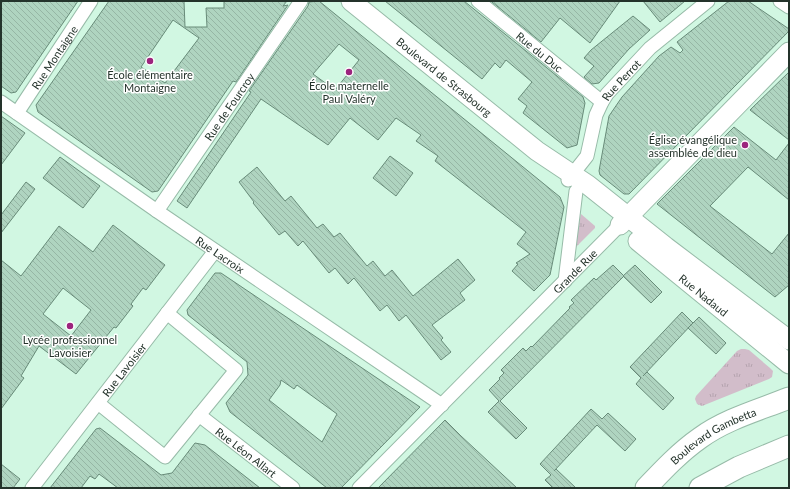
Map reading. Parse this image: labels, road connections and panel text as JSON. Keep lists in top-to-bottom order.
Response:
{
  "streets": {
    "main road": [
      "Boulevard de Strasbourg",
      "Grande Rue",
      "Rue Nadaud",
      "Boulevard Gambetta"
    ],
    "street": [
      "Rue du Duc",
      "Rue Montaigne",
      "Rue Perrot",
      "Rue de Fourcroy",
      "Rue Lacroix",
      "Rue Lavoisier",
      "Rue Léon Allart"
    ]
  },
  "crossings": [
    ["Rue du Duc", "Rue Perrot"],
    ["Rue Montaigne", "Rue Lacroix"],
    ["Boulevard de Strasbourg", "Rue Perrot"],
    ["Boulevard de Strasbourg", "Grande Rue"],
    ["Boulevard de Strasbourg", "Rue Nadaud"],
    ["Rue de Fourcroy", "Rue Lacroix"],
    ["Rue Lacroix", "Grande Rue"],
    ["Rue Lacroix", "Rue Lavoisier"],
    ["Grande Rue", "Rue Nadaud"]
  ],
  "places": [
    "École élémentaire Montaigne",
    "École maternelle Paul Valéry",
    "Église évangélique assemblée de dieu",
    "Lycée professionnel Lavoisier"
  ]
}
